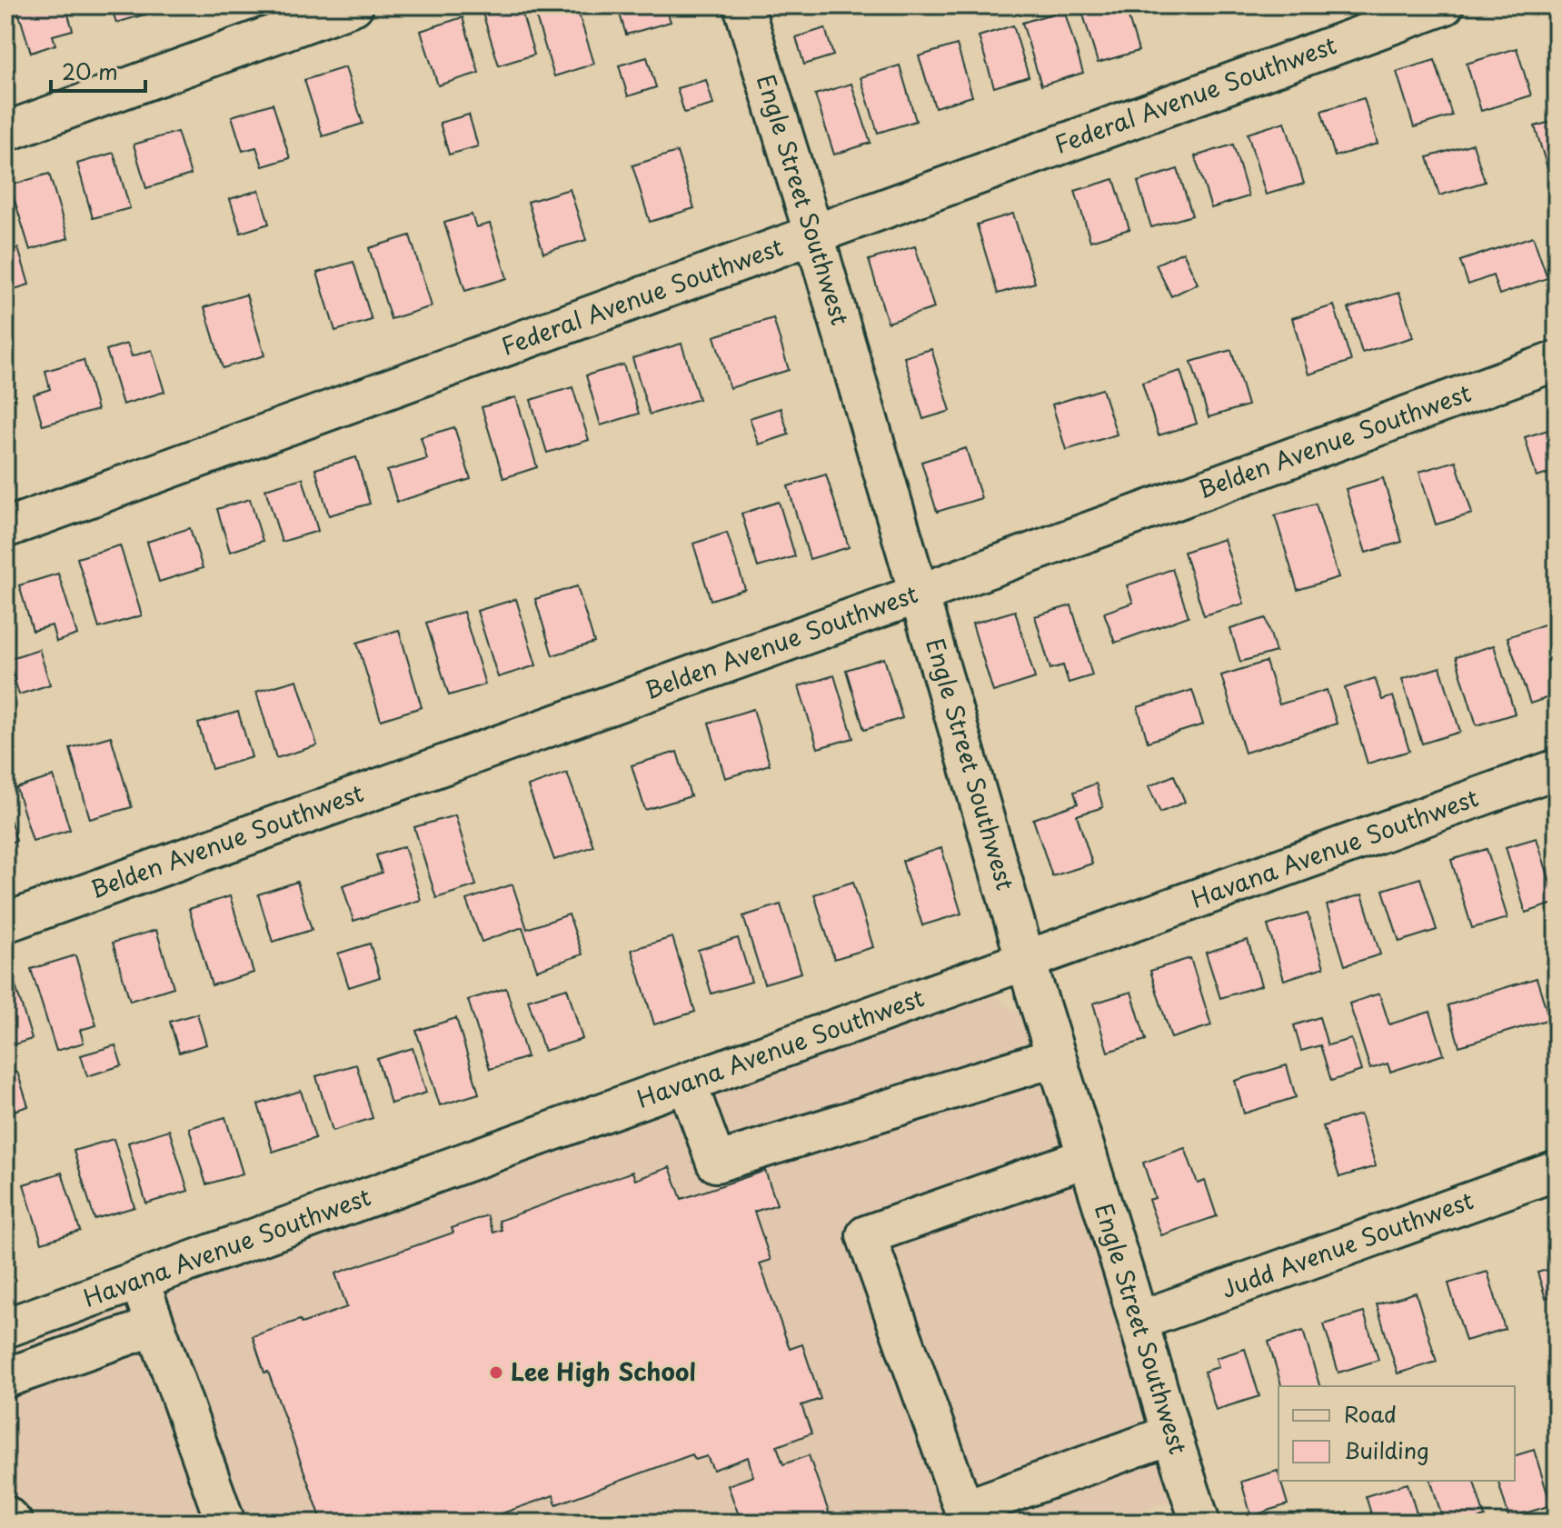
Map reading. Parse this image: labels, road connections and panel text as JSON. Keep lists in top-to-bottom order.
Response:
{
  "streets": {
    "street": [
      "Federal Avenue Southwest",
      "Engle Street Southwest",
      "Belden Avenue Southwest",
      "Havana Avenue Southwest",
      "Judd Avenue Southwest"
    ]
  },
  "crossings": [
    ["Federal Avenue Southwest", "Engle Street Southwest"],
    ["Engle Street Southwest", "Belden Avenue Southwest"],
    ["Engle Street Southwest", "Havana Avenue Southwest"],
    ["Engle Street Southwest", "Judd Avenue Southwest"]
  ],
  "places": ["Lee High School"],
  "legend": ["Road", "Building"],
  "scale_bar": "20 m"
}
